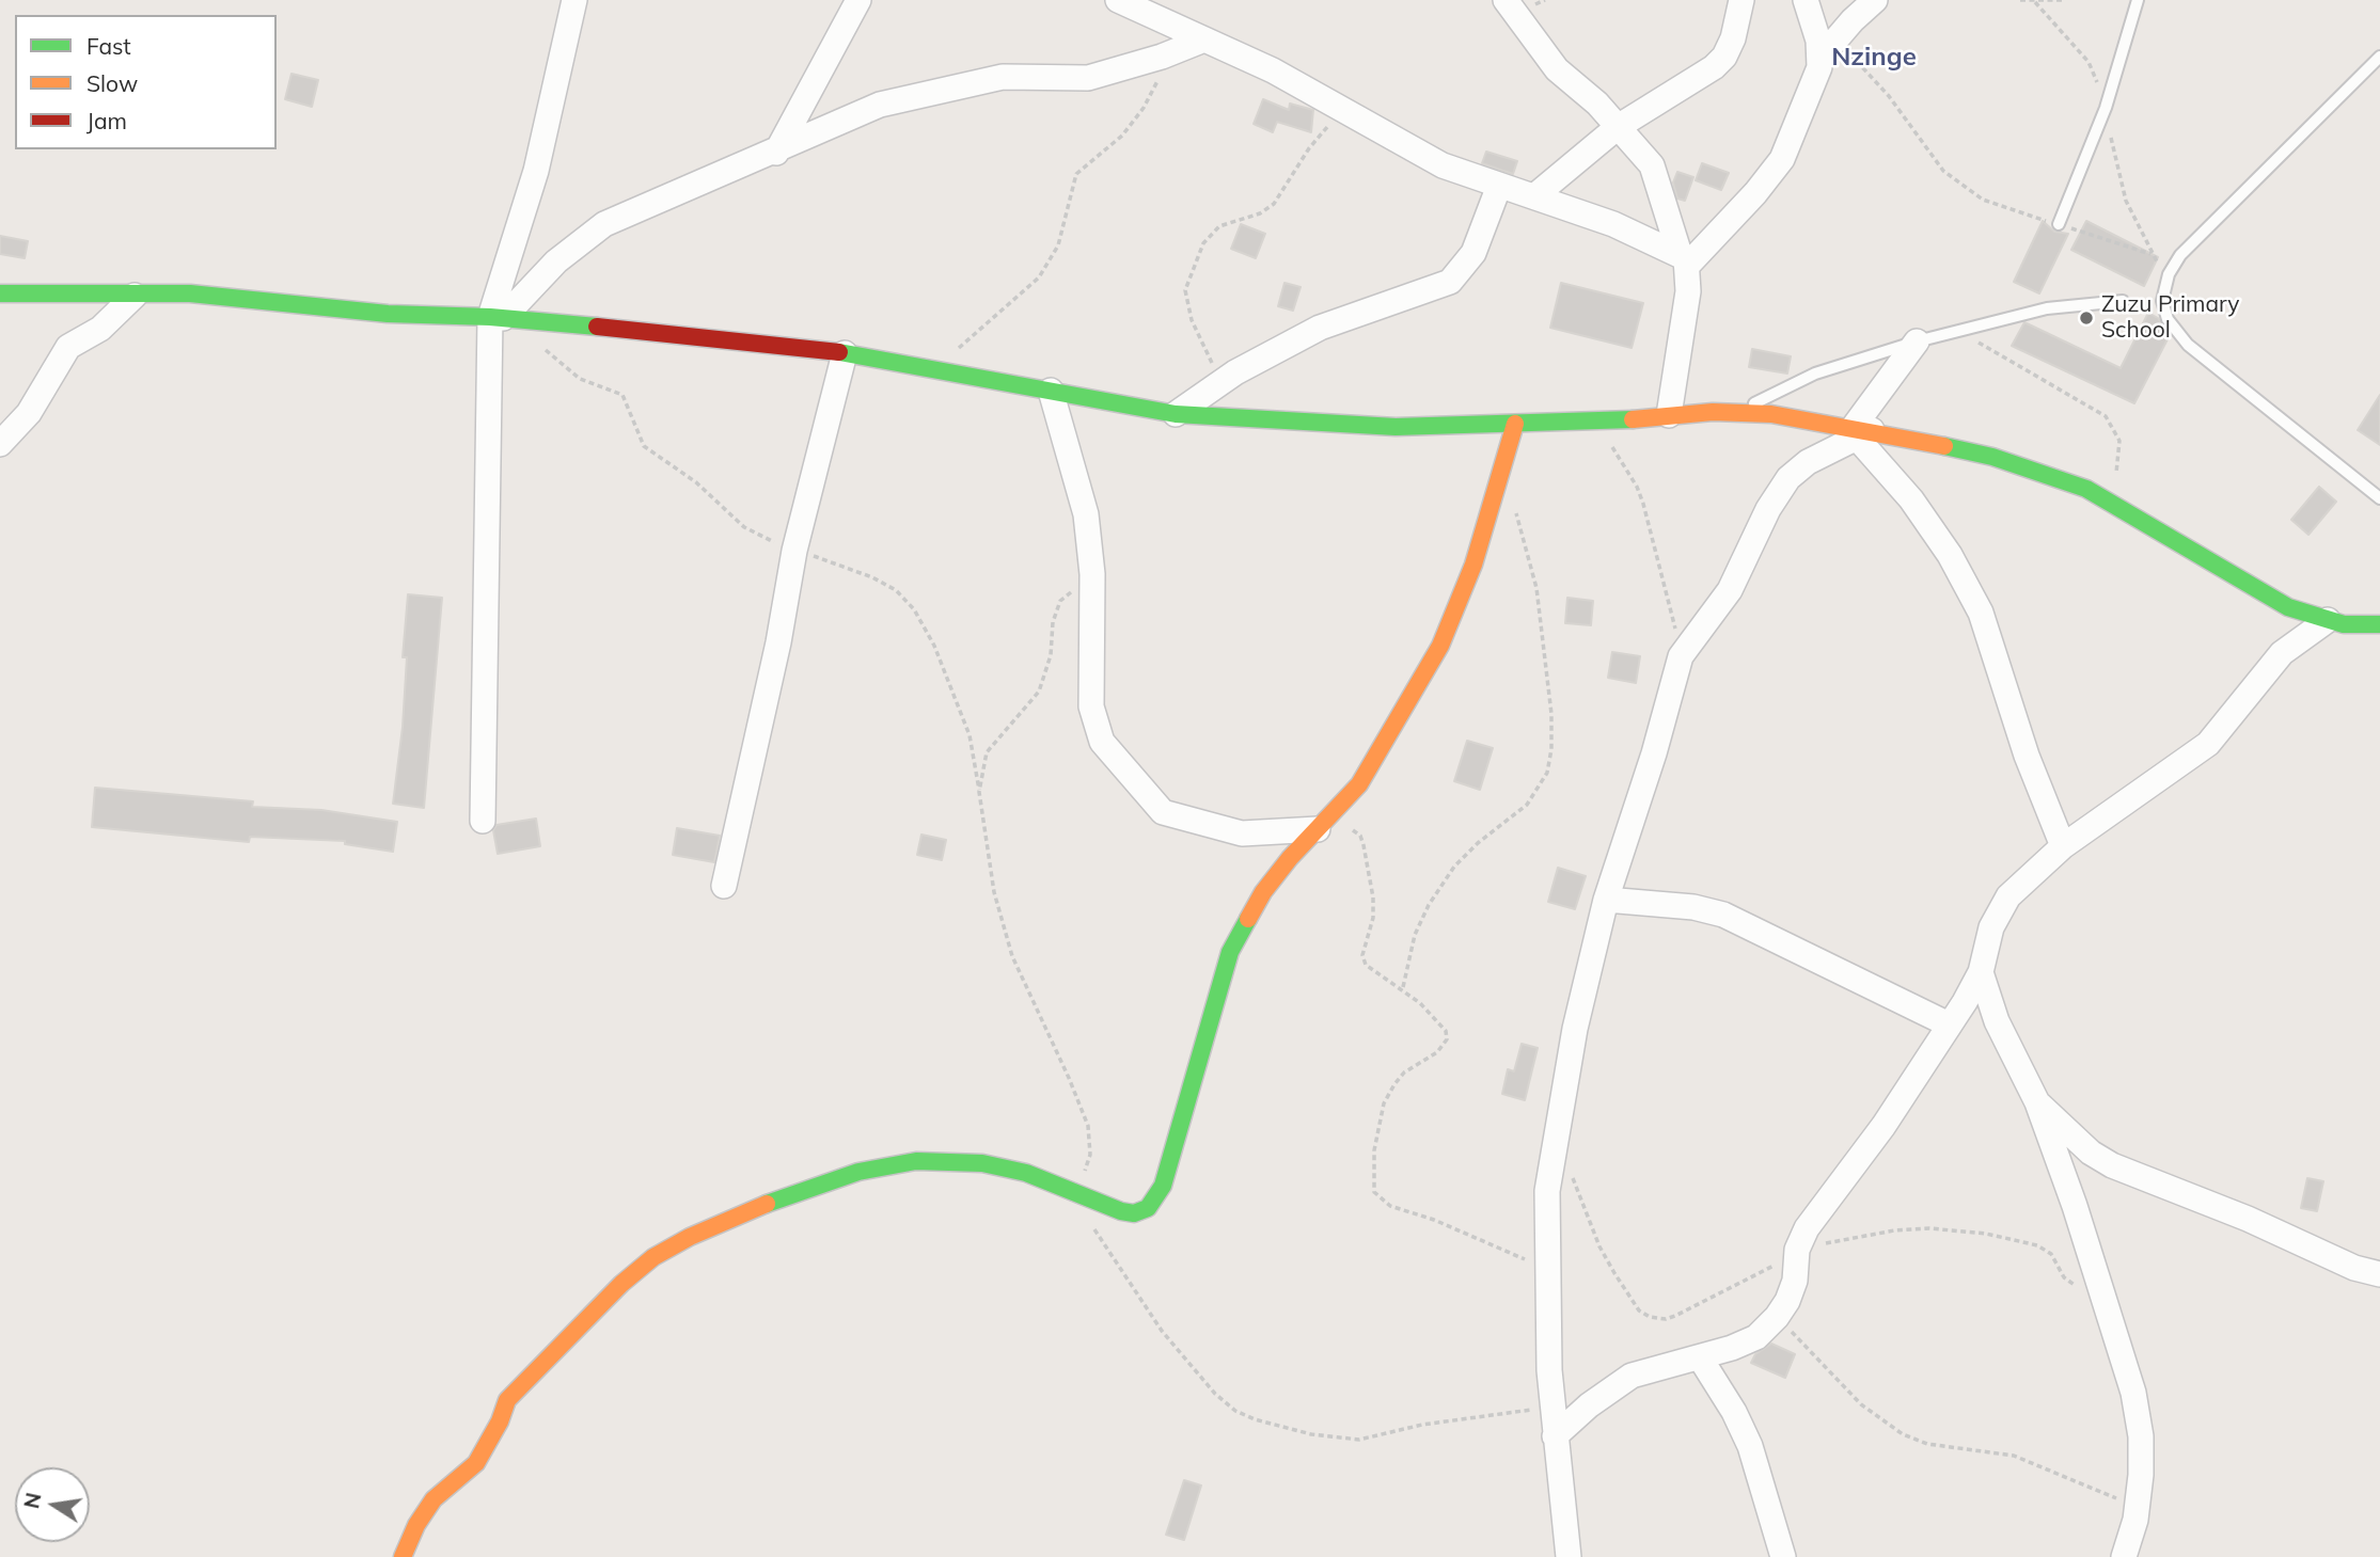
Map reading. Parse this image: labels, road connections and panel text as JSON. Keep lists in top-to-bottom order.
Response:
{
  "districts": ["Nzinge"],
  "places": ["Zuzu Primary School"],
  "legend": ["Fast", "Slow", "Jam"],
  "north": "left"
}
